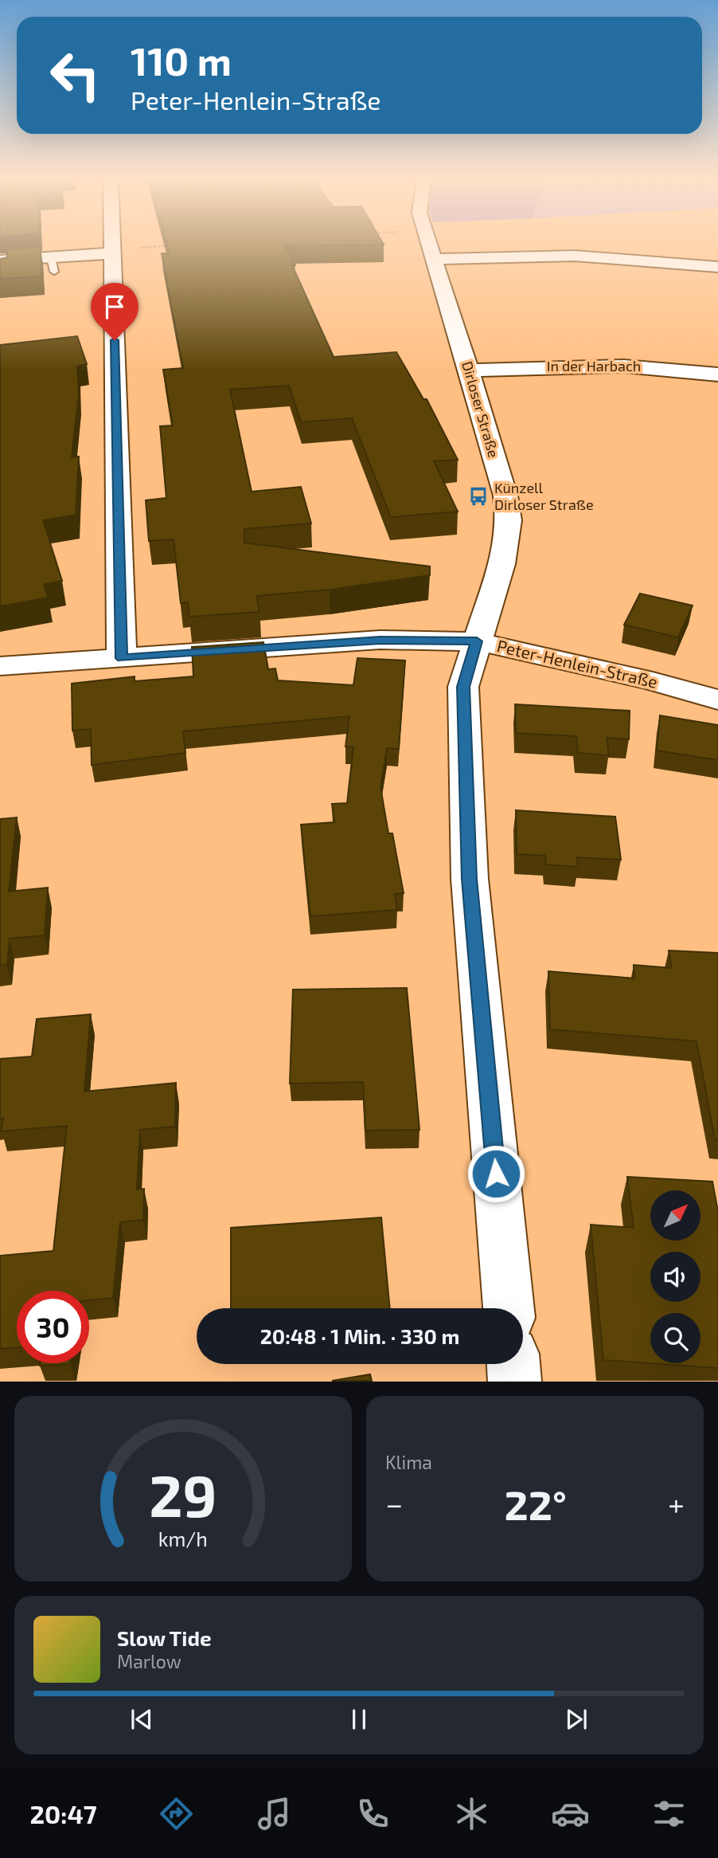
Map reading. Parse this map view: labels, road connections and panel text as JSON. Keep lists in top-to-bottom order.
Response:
{
  "streets": {
    "street": ["In der Harbach", "Dirloser Straße", "Peter-Henlein-Straße"]
  },
  "crossings": [
    ["In der Harbach", "Dirloser Straße"],
    ["Dirloser Straße", "Peter-Henlein-Straße"]
  ],
  "places": {
    "bus stop": ["Künzell Dirloser Straße"]
  },
  "north": "top right",
  "page": {
    "turn": ["110 m", "Peter-Henlein-Straße"],
    "limit": "30",
    "trip": "20:48 · 1 Min. · 330 m",
    "tile": "Klima",
    "heat": ["−", "22°", "+"],
    "song": ["Slow Tide", "Marlow"],
    "tabs": "20:47",
    "gauge": ["29", "km/h"]
  }
}
